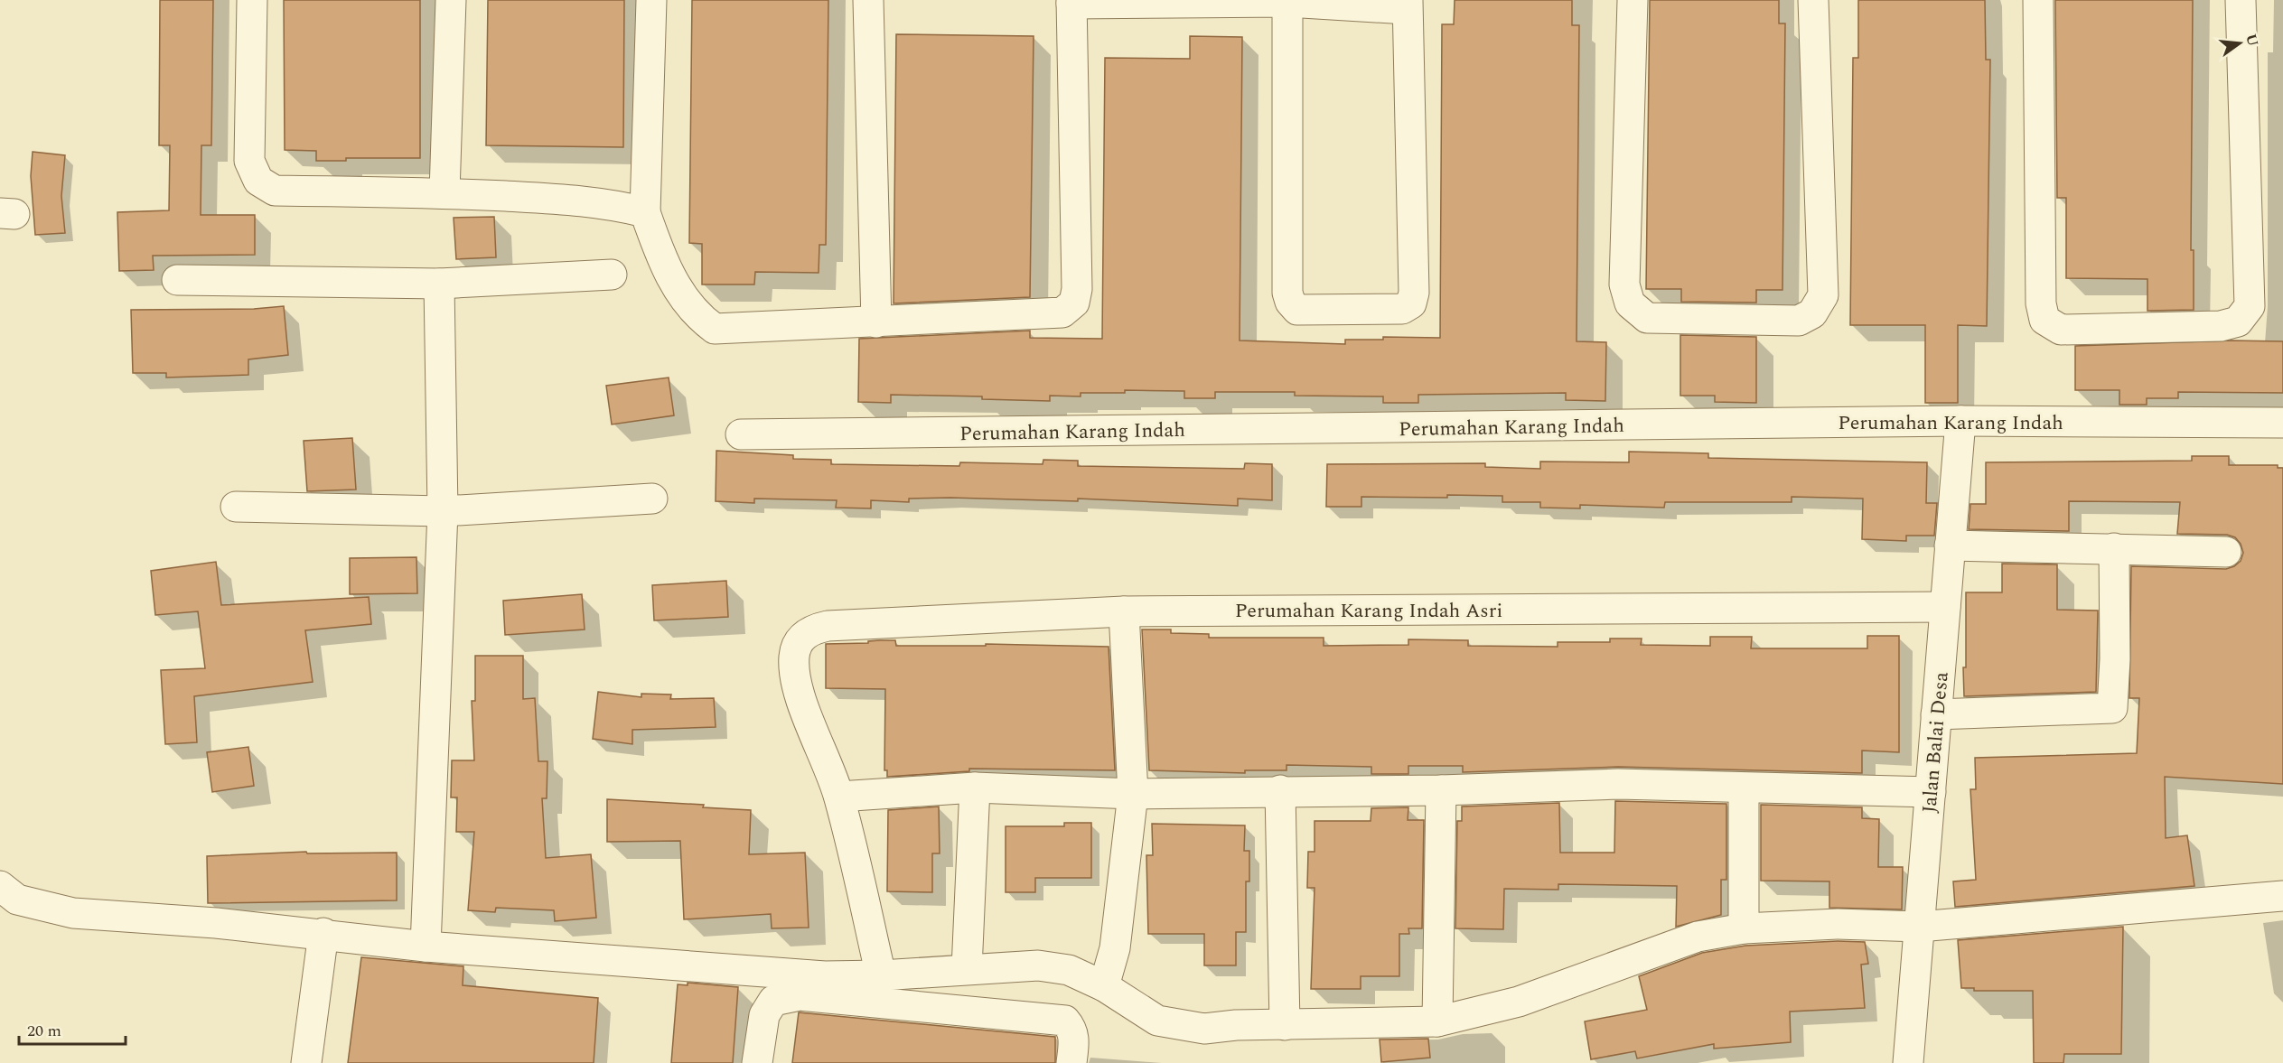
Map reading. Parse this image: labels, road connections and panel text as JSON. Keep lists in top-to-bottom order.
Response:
{
  "streets": {
    "street": ["Perumahan Karang Indah", "Perumahan Karang Indah Asri", "Jalan Balai Desa"]
  },
  "crossings": [
    ["Perumahan Karang Indah", "Jalan Balai Desa"],
    ["Perumahan Karang Indah Asri", "Jalan Balai Desa"]
  ],
  "scale_bar": "20 m",
  "north": "right"
}
